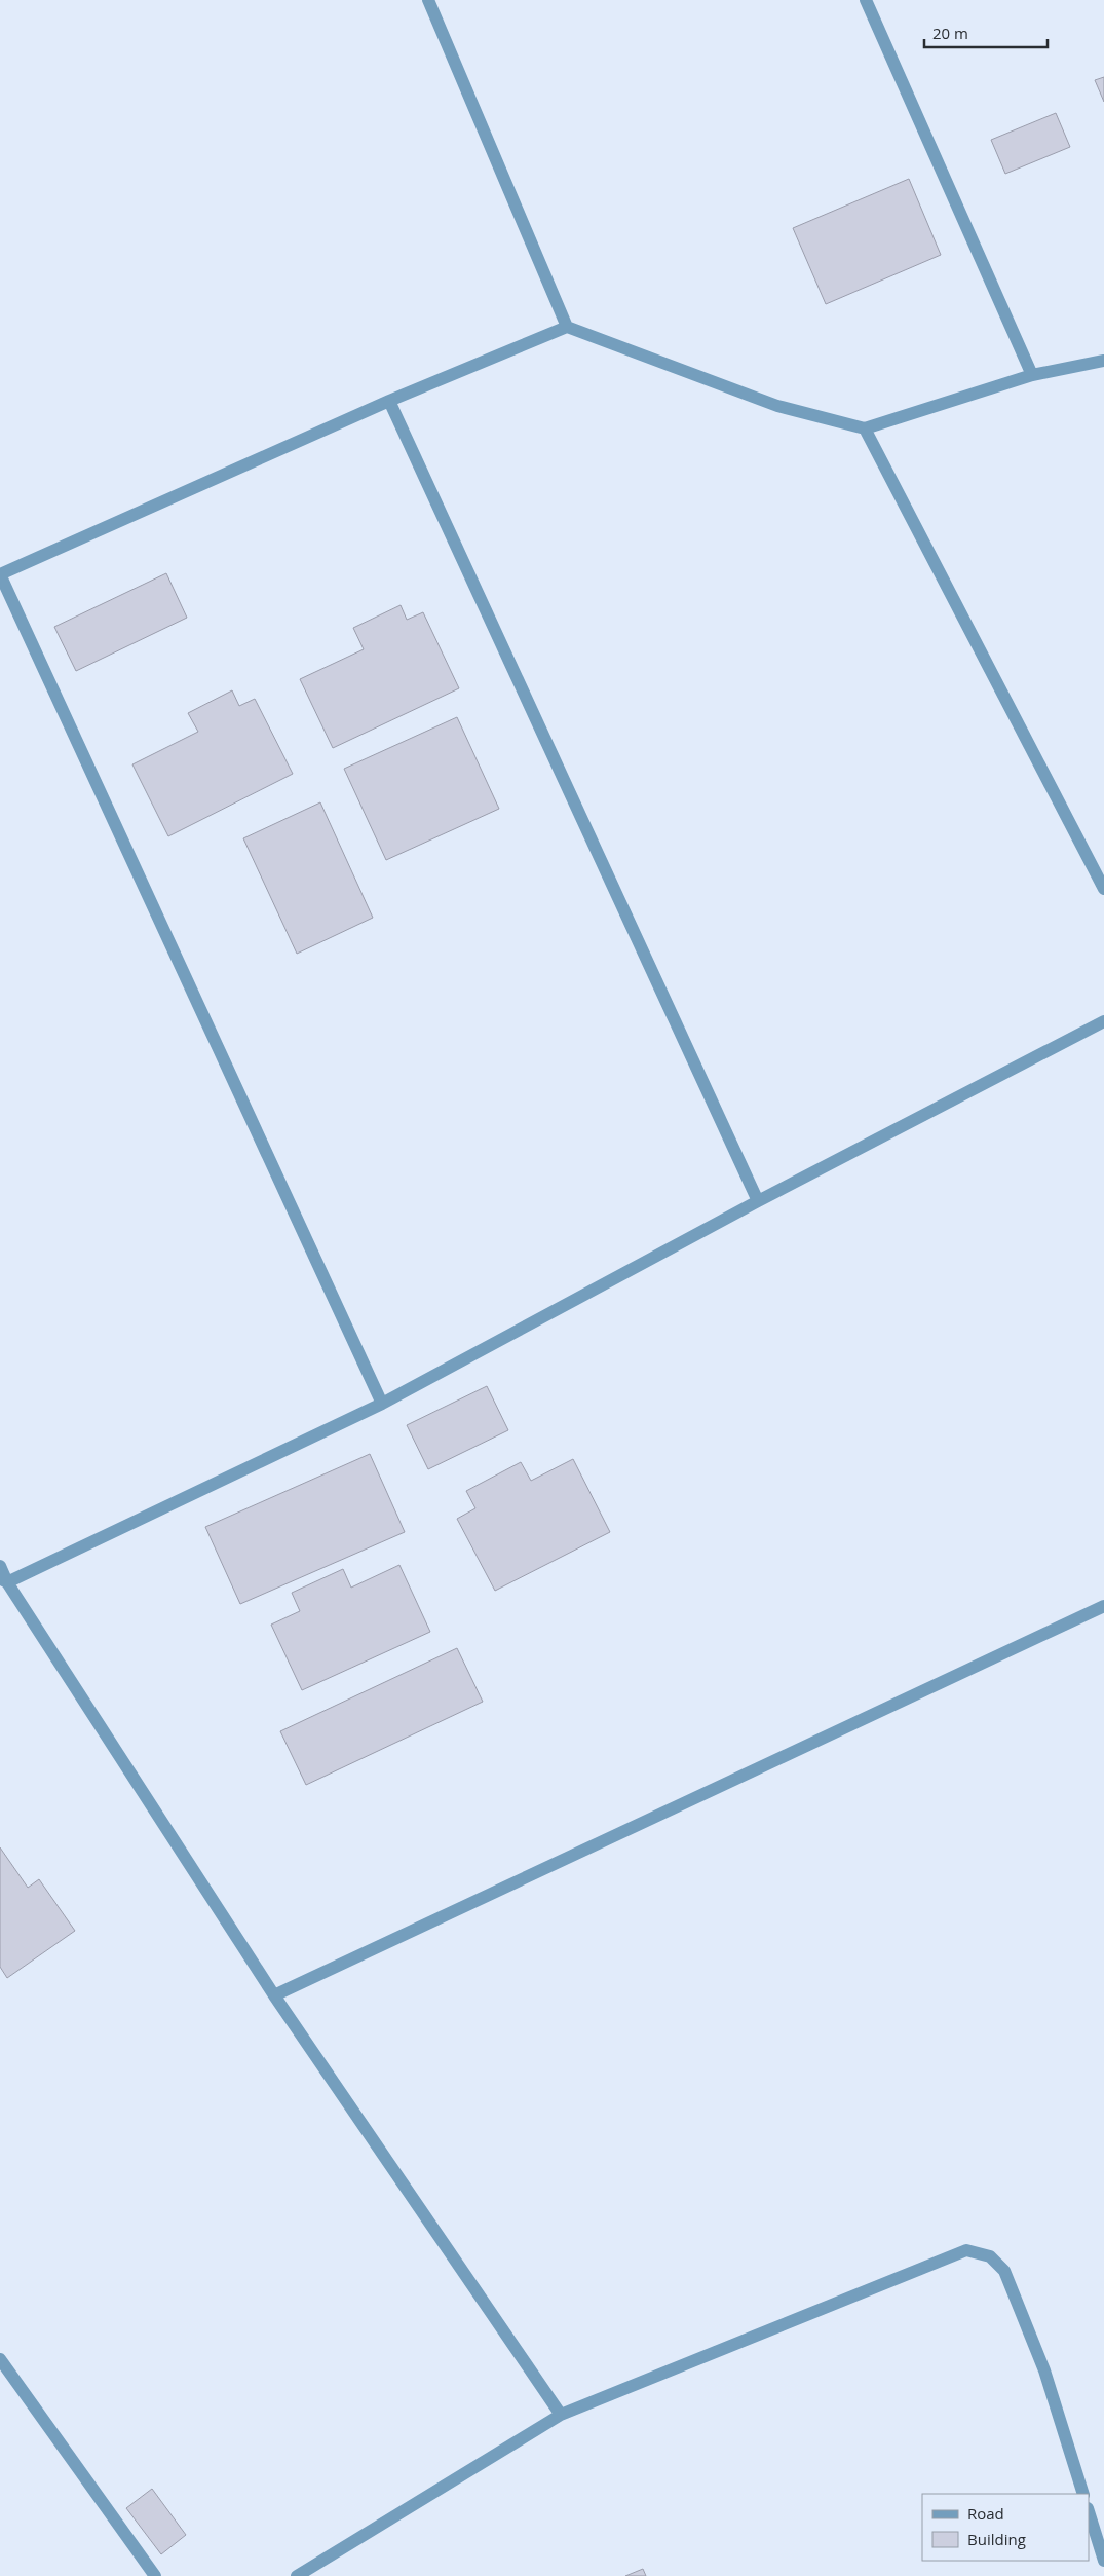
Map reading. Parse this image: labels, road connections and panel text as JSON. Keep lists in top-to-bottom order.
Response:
{
  "legend": ["Road", "Building"],
  "scale_bar": "20 m"
}
